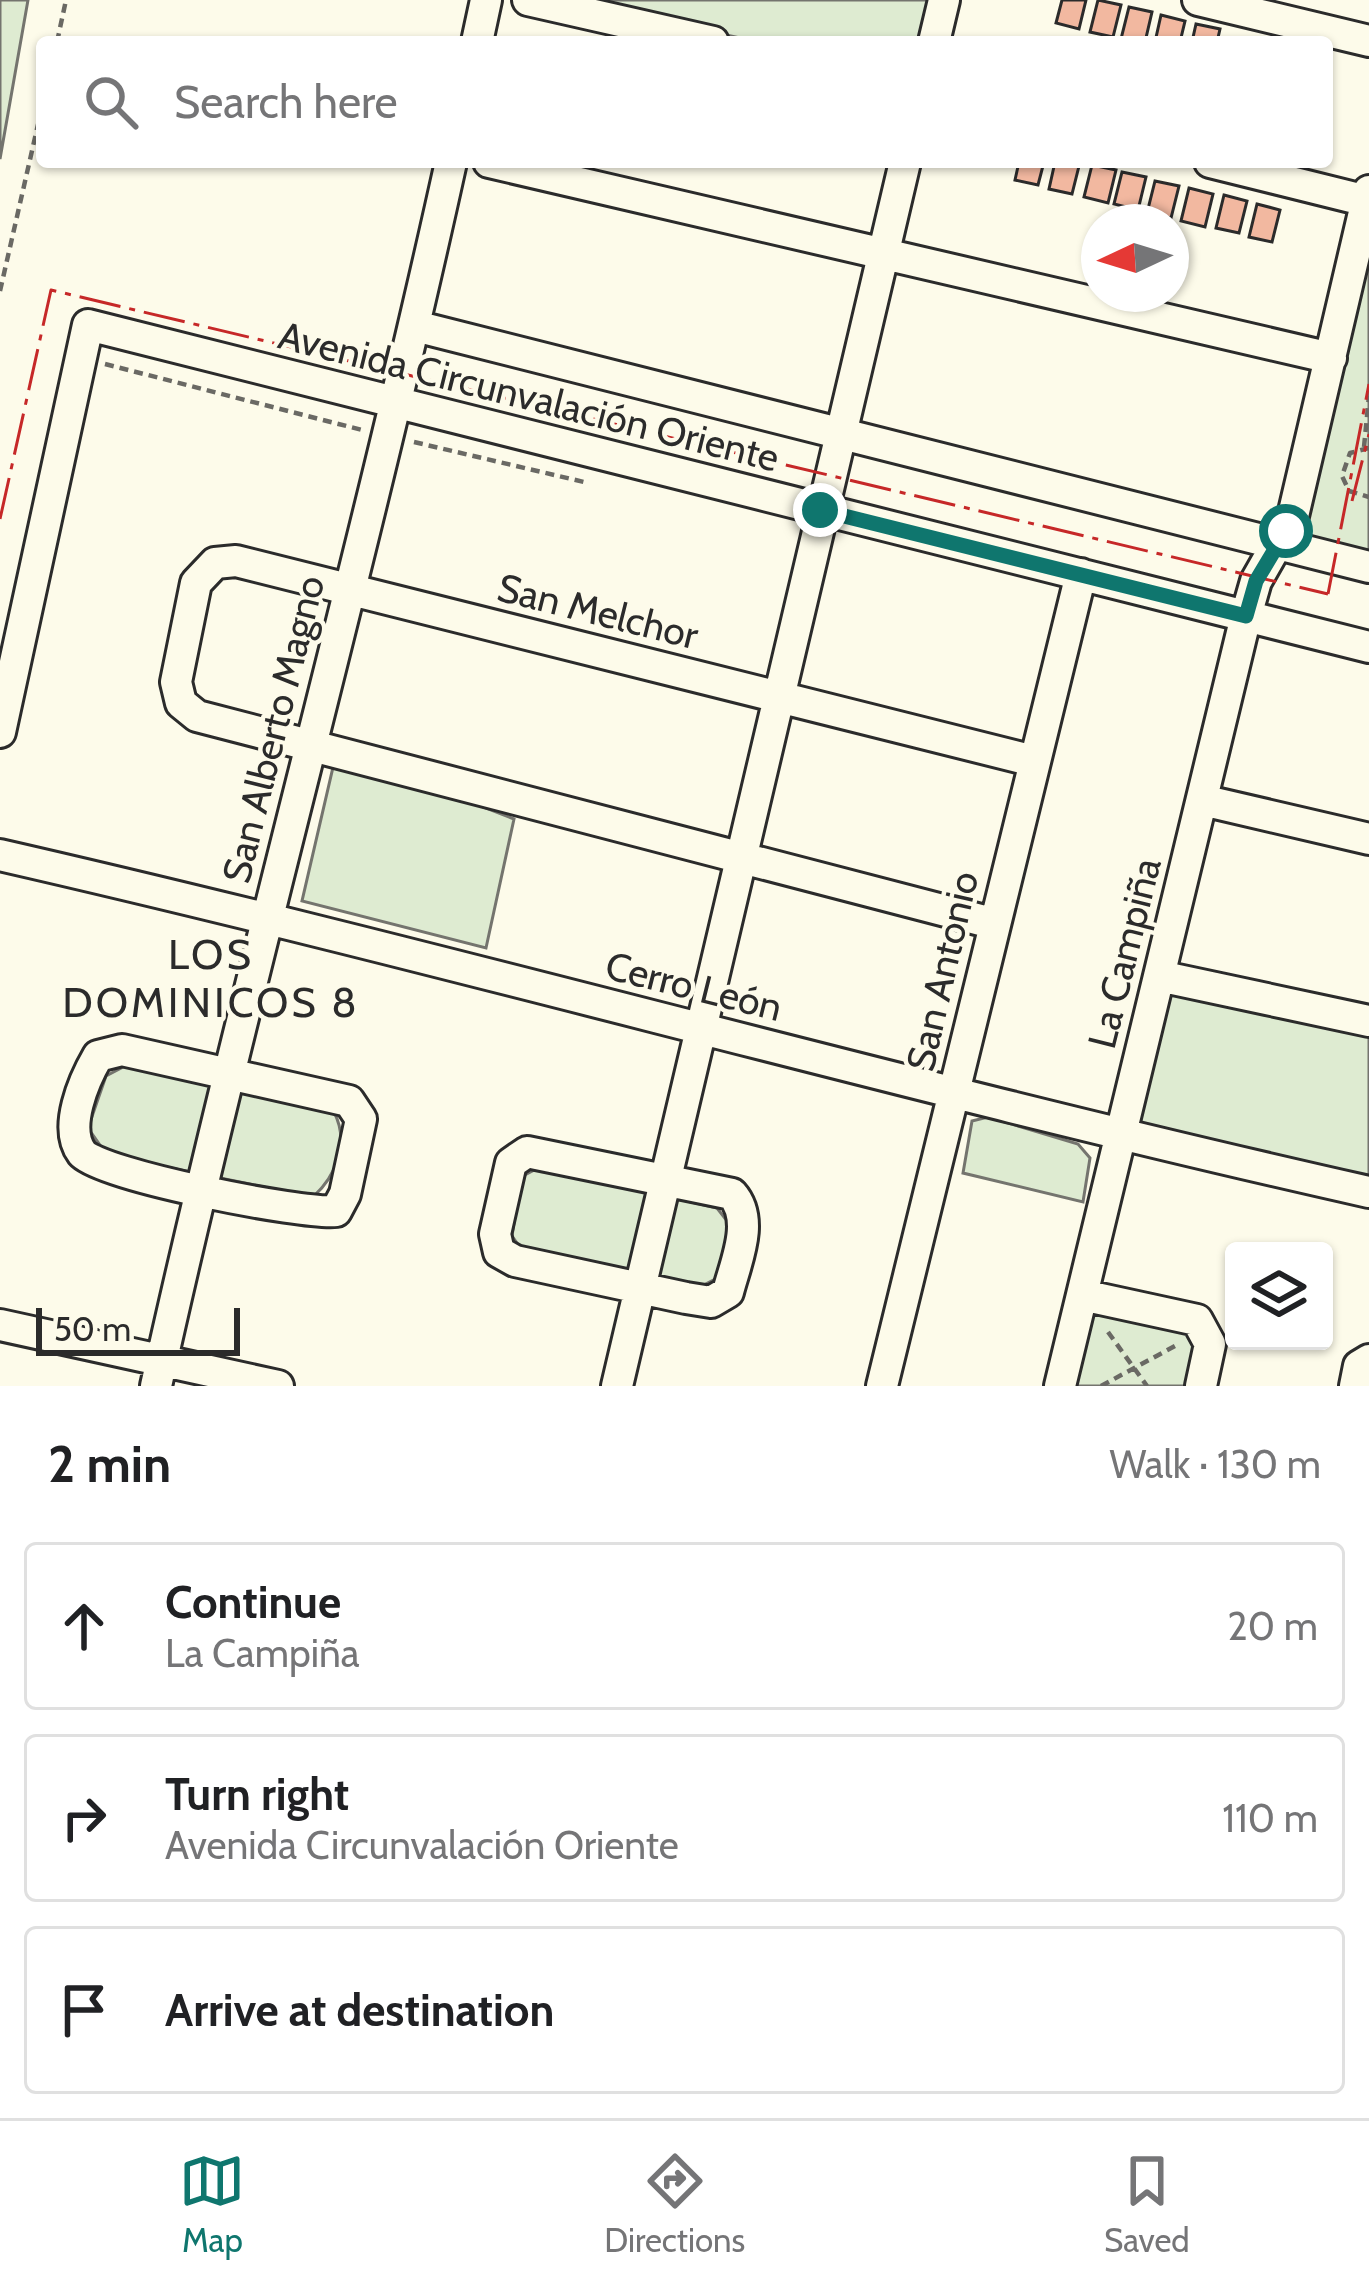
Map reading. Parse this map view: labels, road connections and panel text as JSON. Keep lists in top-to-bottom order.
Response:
{
  "streets": {
    "street": [
      "Avenida Circunvalación Oriente",
      "San Melchor",
      "San Alberto Magno",
      "La Campiña",
      "San Antonio",
      "Cerro León"
    ]
  },
  "crossings": [
    ["Avenida Circunvalación Oriente", "San Alberto Magno"],
    ["Avenida Circunvalación Oriente", "La Campiña"],
    ["Avenida Circunvalación Oriente", "San Antonio"],
    ["San Melchor", "San Alberto Magno"],
    ["San Melchor", "San Antonio"],
    ["San Alberto Magno", "Cerro León"],
    ["La Campiña", "Cerro León"],
    ["San Antonio", "Cerro León"]
  ],
  "districts": ["LOS DOMINICOS 8"],
  "scale_bar": "50 m",
  "north": "left",
  "page": {
    "search": "Search here",
    "scale": "50 m",
    "heading": ["2 min", "Walk · 130 m"],
    "list": [
      ["Continue", "La Campiña", "20 m"],
      ["Turn right", "Avenida Circunvalación Oriente", "110 m"],
      "Arrive at destination"
    ],
    "nav": ["Map", "Directions", "Saved"]
  }
}
